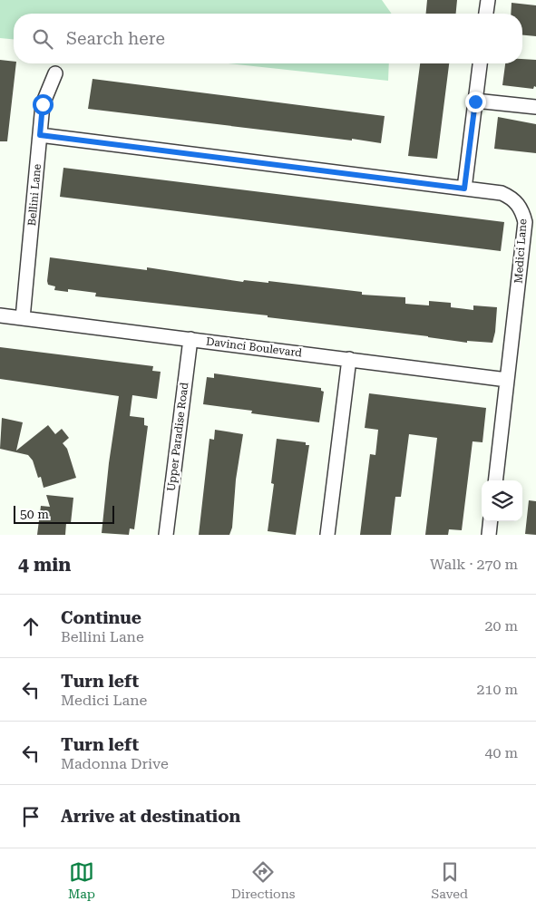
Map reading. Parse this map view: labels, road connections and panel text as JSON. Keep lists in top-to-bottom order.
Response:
{
  "streets": {
    "street": [
      "Bellini Lane",
      "Medici Lane",
      "Davinci Boulevard",
      "Upper Paradise Road"
    ]
  },
  "crossings": [
    ["Bellini Lane", "Medici Lane"],
    ["Bellini Lane", "Davinci Boulevard"],
    ["Medici Lane", "Davinci Boulevard"],
    ["Davinci Boulevard", "Upper Paradise Road"]
  ],
  "scale_bar": "50 m",
  "page": {
    "search": "Search here",
    "scale": "50 m",
    "heading": ["4 min", "Walk · 270 m"],
    "list": [
      ["Continue", "Bellini Lane", "20 m"],
      ["Turn left", "Medici Lane", "210 m"],
      ["Turn left", "Madonna Drive", "40 m"],
      "Arrive at destination"
    ],
    "nav": ["Map", "Directions", "Saved"]
  }
}
